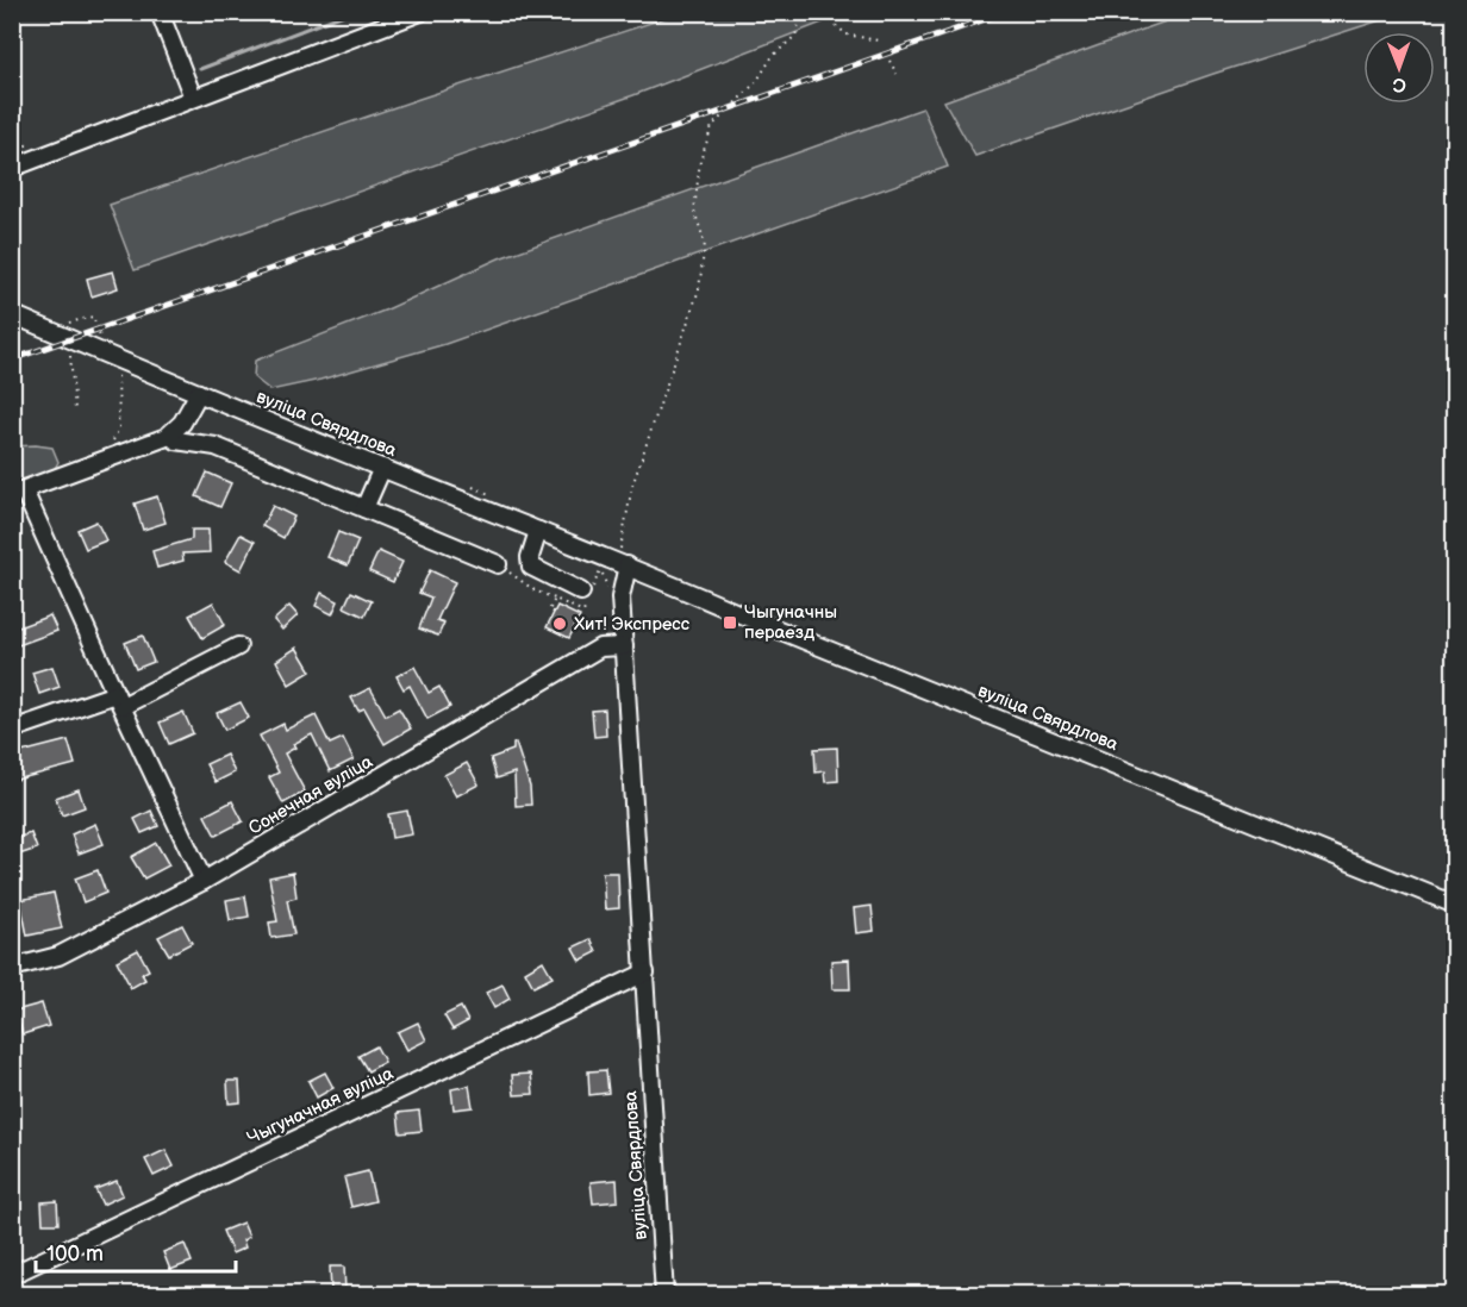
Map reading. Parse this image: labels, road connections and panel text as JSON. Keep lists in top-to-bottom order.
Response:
{
  "streets": {
    "street": ["вуліца Свярдлова", "Сонечная вуліца", "Чыгуначная вуліца"]
  },
  "crossings": [
    ["вуліца Свярдлова", "Сонечная вуліца"],
    ["вуліца Свярдлова", "Чыгуначная вуліца"]
  ],
  "places": {
    "transit": ["Чыгуначны пераезд"],
    "other": ["Хит! Экспресс"]
  },
  "scale_bar": "100 m",
  "north": "bottom"
}
